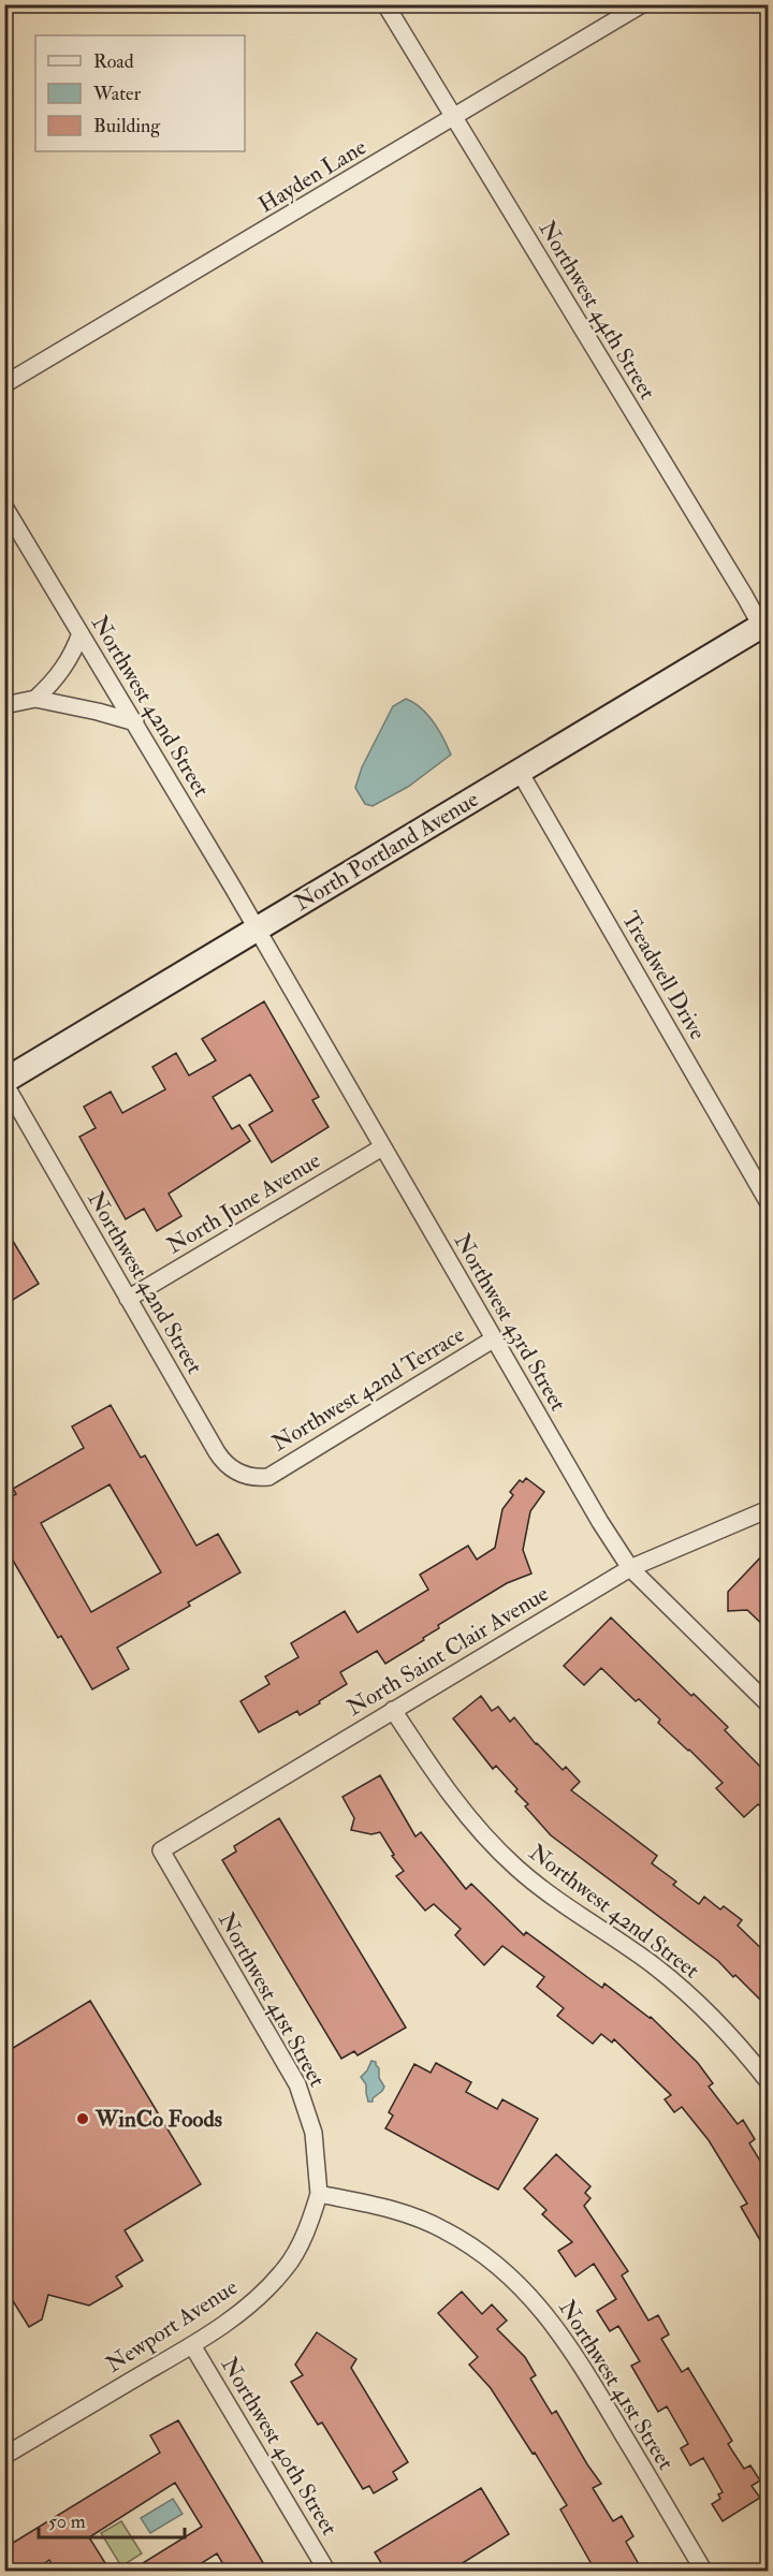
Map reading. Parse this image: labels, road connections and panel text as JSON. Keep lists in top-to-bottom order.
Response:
{
  "streets": {
    "main road": ["North Portland Avenue"],
    "street": [
      "Hayden Lane",
      "Northwest 44th Street",
      "Northwest 42nd Street",
      "Treadwell Drive",
      "North June Avenue",
      "Northwest 43rd Street",
      "Northwest 42nd Terrace",
      "North Saint Clair Avenue",
      "Northwest 41st Street",
      "Newport Avenue",
      "Northwest 40th Street"
    ]
  },
  "crossings": [
    ["Hayden Lane", "Northwest 44th Street"],
    ["Northwest 44th Street", "North Portland Avenue"],
    ["Northwest 42nd Street", "North Portland Avenue"],
    ["Northwest 42nd Street", "North June Avenue"],
    ["Northwest 42nd Street", "Northwest 43rd Street"],
    ["Northwest 42nd Street", "Northwest 42nd Terrace"],
    ["Northwest 42nd Street", "North Saint Clair Avenue"],
    ["North Portland Avenue", "Treadwell Drive"],
    ["North Portland Avenue", "Northwest 43rd Street"],
    ["North June Avenue", "Northwest 43rd Street"],
    ["Northwest 43rd Street", "Northwest 42nd Terrace"],
    ["Northwest 43rd Street", "North Saint Clair Avenue"],
    ["North Saint Clair Avenue", "Northwest 41st Street"],
    ["Northwest 41st Street", "Newport Avenue"],
    ["Newport Avenue", "Northwest 40th Street"]
  ],
  "places": ["WinCo Foods"],
  "legend": ["Road", "Water", "Building"],
  "scale_bar": "50 m"
}
